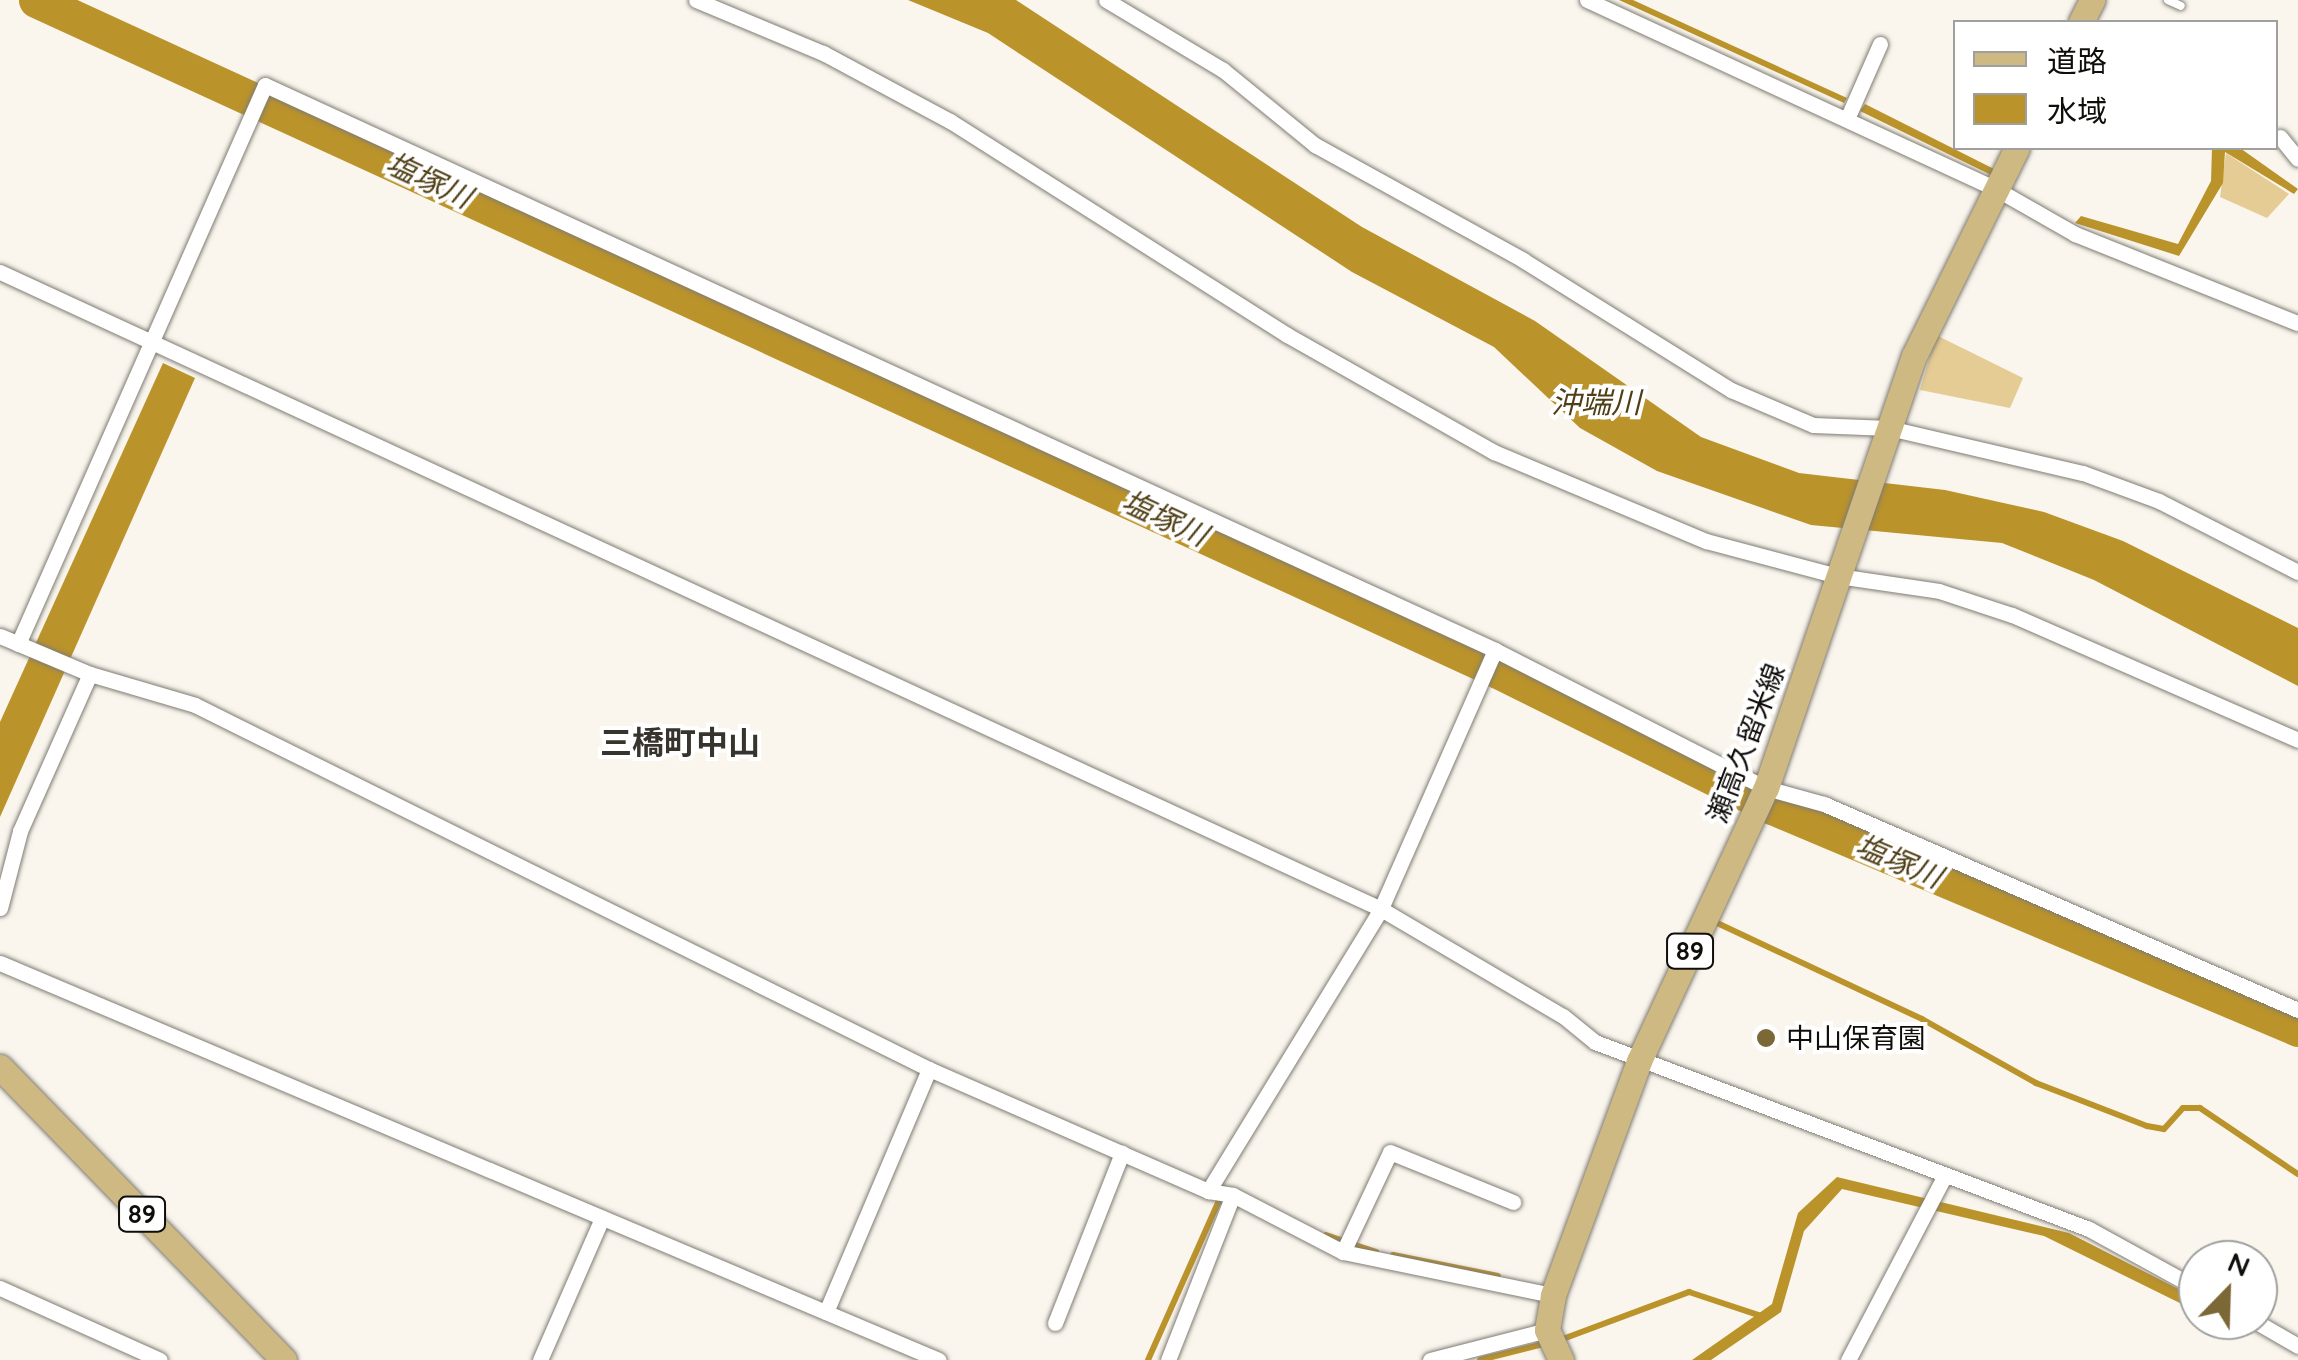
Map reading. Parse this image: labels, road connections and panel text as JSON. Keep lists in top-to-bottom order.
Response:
{
  "streets": {
    "main road": ["瀬高久留米線", "89"]
  },
  "districts": ["三橋町中山"],
  "water": ["塩塚川", "沖端川"],
  "places": ["中山保育園"],
  "legend": ["道路", "水域"],
  "north": "top right"
}
